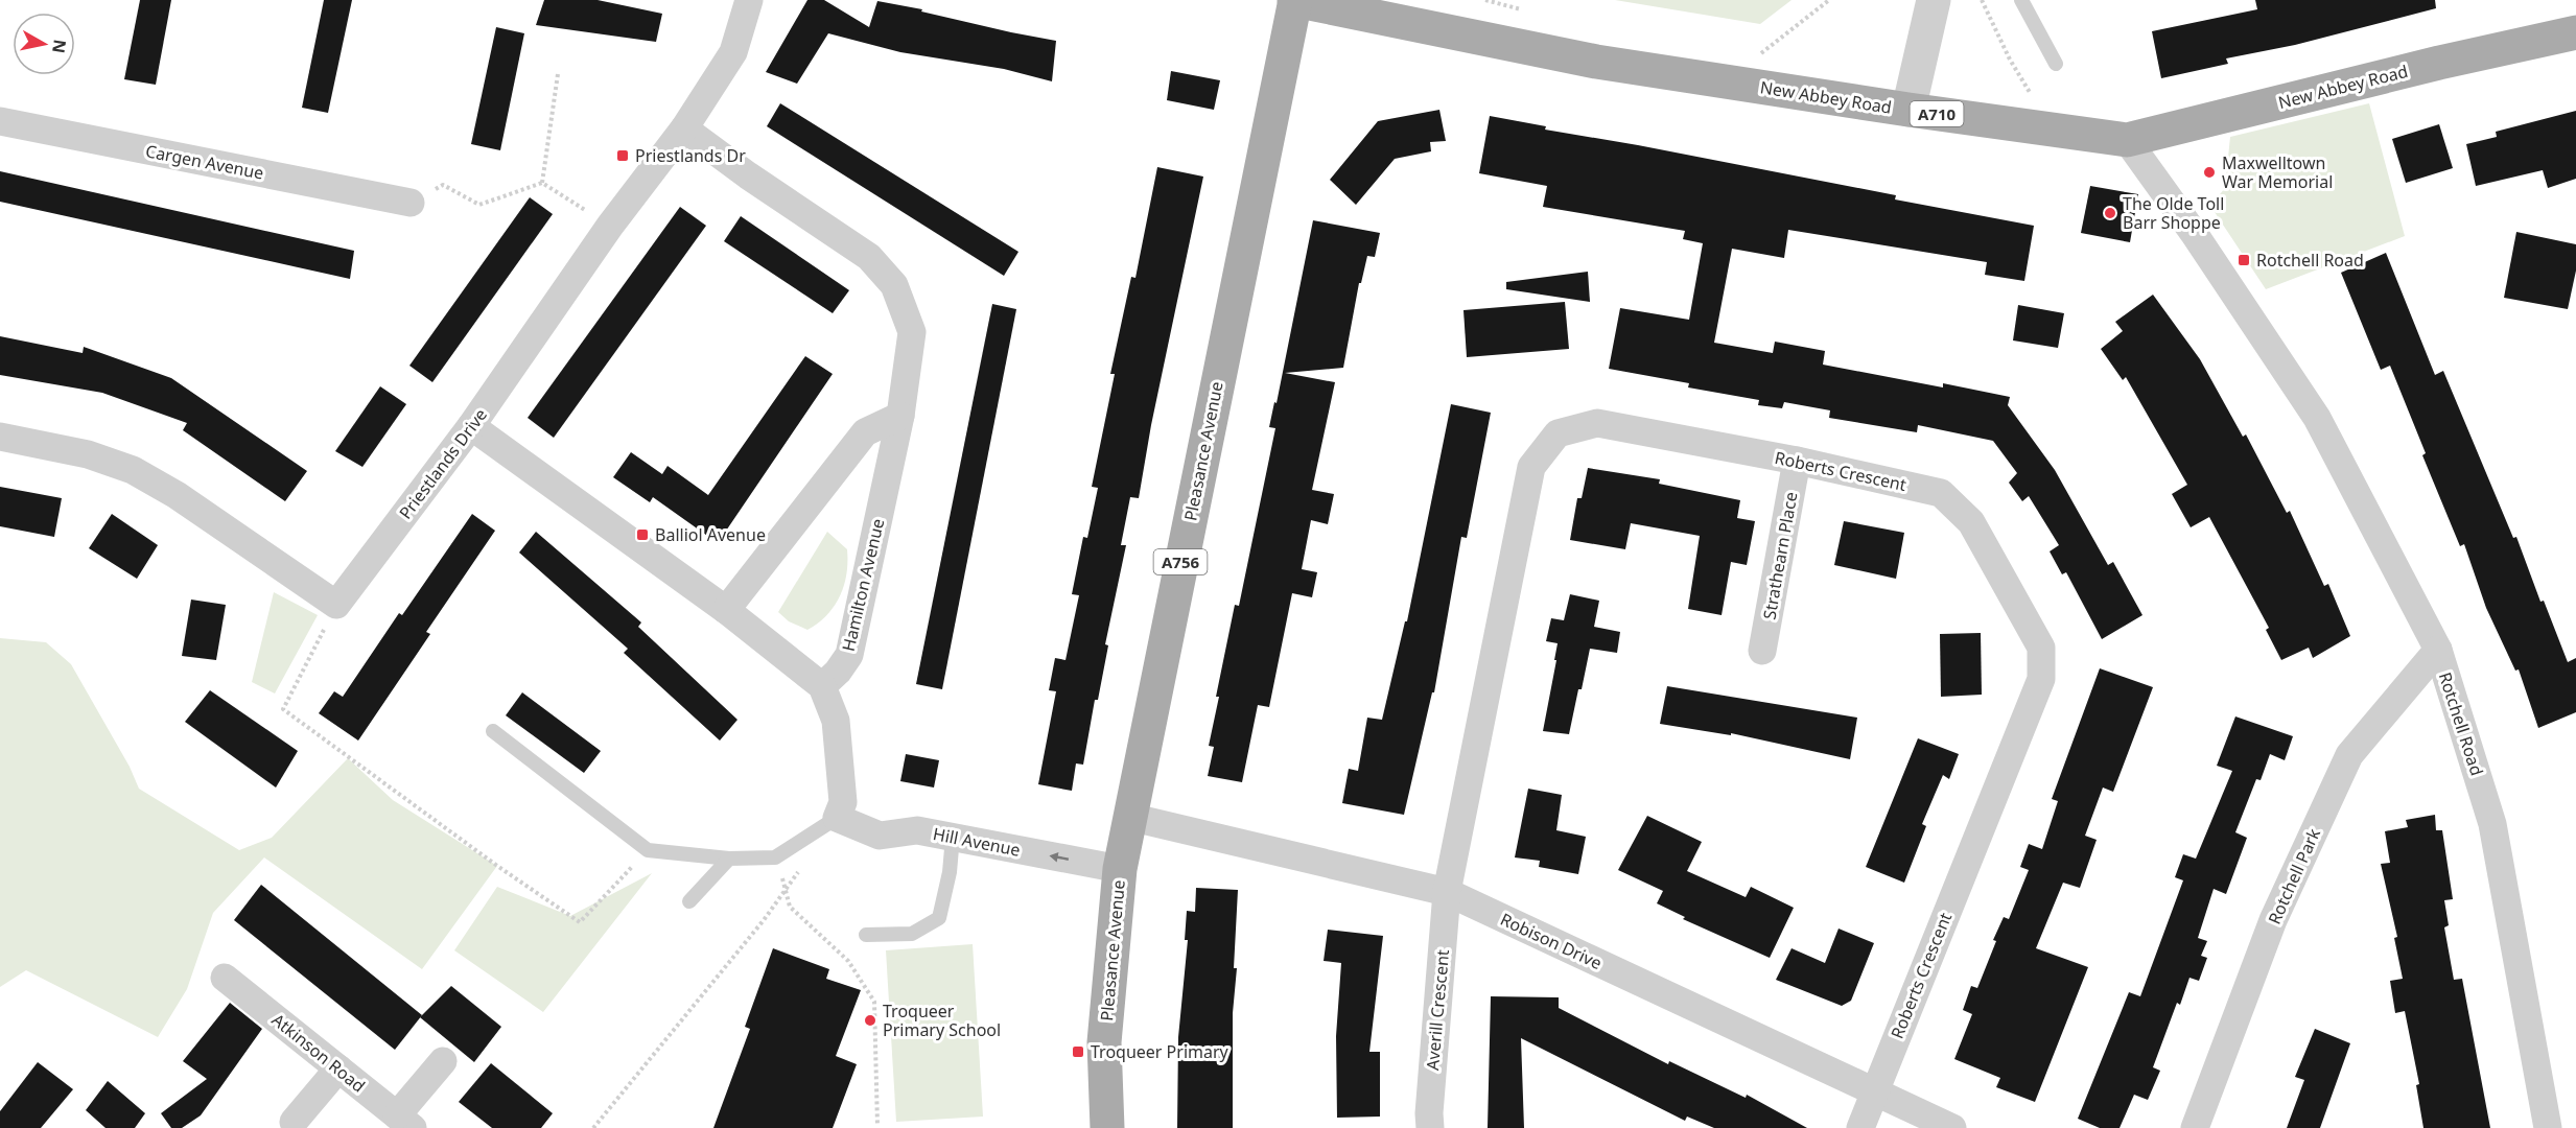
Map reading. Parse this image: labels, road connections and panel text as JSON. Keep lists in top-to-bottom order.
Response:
{
  "streets": {
    "main road": [
      "New Abbey Road",
      "A710",
      "Pleasance Avenue",
      "A756"
    ],
    "street": [
      "Cargen Avenue",
      "Priestlands Drive",
      "Roberts Crescent",
      "Strathearn Place",
      "Hamilton Avenue",
      "Rotchell Road",
      "Hill Avenue",
      "Rotchell Park",
      "Robison Drive",
      "Averill Crescent",
      "Atkinson Road"
    ]
  },
  "crossings": [
    ["New Abbey Road", "Pleasance Avenue"],
    ["New Abbey Road", "Rotchell Road"],
    ["Pleasance Avenue", "Hill Avenue"],
    ["Pleasance Avenue", "Robison Drive"],
    ["Priestlands Drive", "Hamilton Avenue"],
    ["Roberts Crescent", "Strathearn Place"],
    ["Roberts Crescent", "Robison Drive"],
    ["Roberts Crescent", "Averill Crescent"],
    ["Rotchell Road", "Rotchell Park"],
    ["Robison Drive", "Averill Crescent"]
  ],
  "one_way": ["Hill Avenue"],
  "places": {
    "transit": [
      "Priestlands Dr",
      "Rotchell Road",
      "Balliol Avenue",
      "Troqueer Primary"
    ],
    "other": ["Maxwelltown War Memorial", "The Olde Toll Barr Shoppe", "Troqueer Primary School"]
  },
  "north": "right"
}
